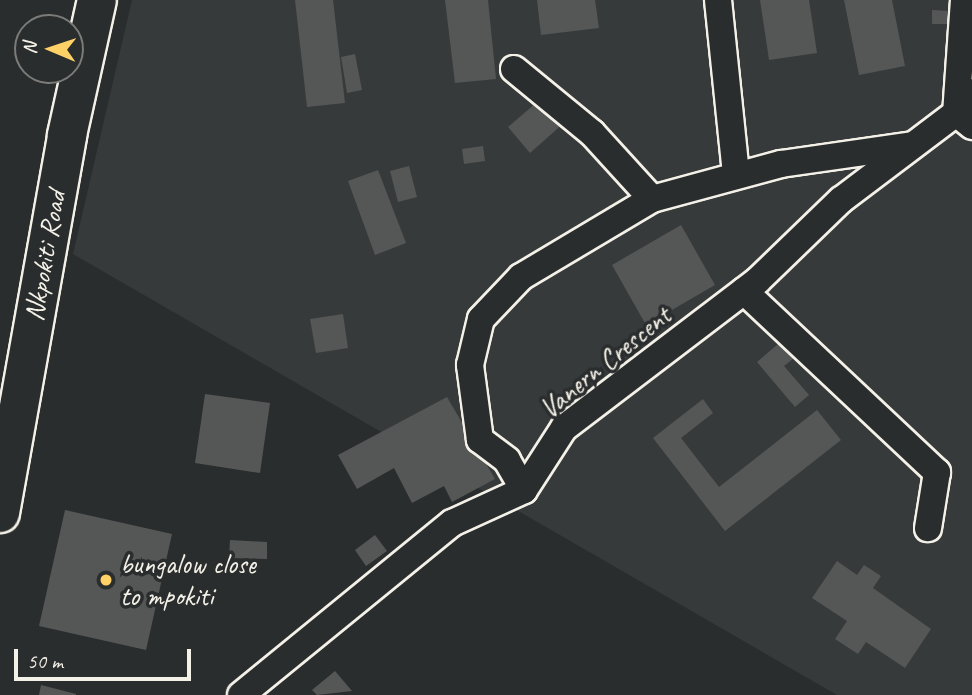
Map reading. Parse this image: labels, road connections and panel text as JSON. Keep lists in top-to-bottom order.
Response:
{
  "streets": {
    "main road": ["Nkpokiti Road"],
    "street": ["Vanern Crescent"]
  },
  "places": ["bungalow close to mpokiti"],
  "scale_bar": "50 m",
  "north": "left"
}
